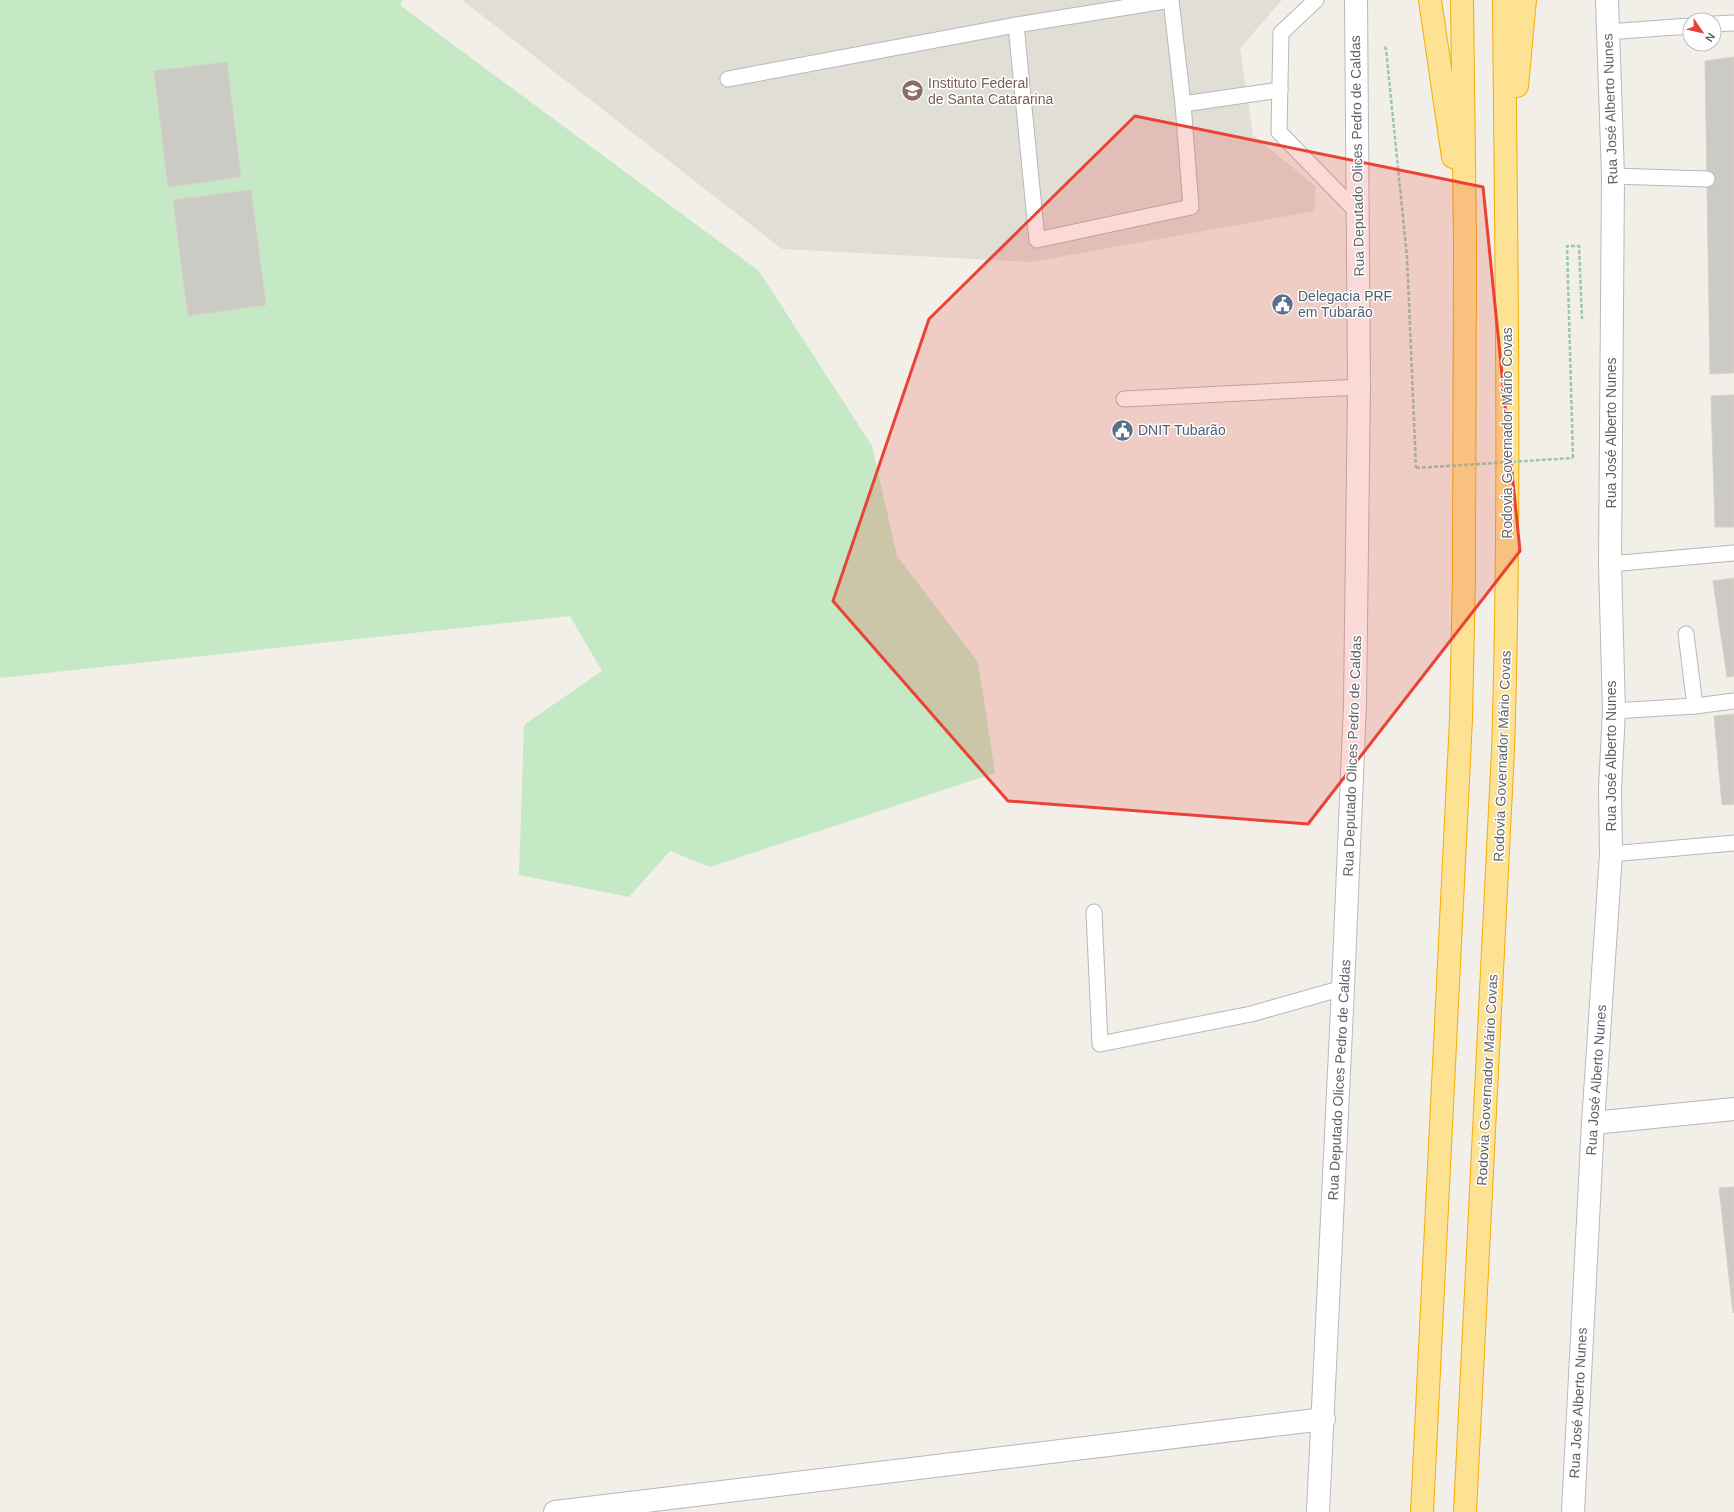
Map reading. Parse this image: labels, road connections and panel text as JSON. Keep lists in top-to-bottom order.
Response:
{
  "streets": {
    "highway": ["Rodovia Governador Mário Covas"],
    "main road": ["Rua José Alberto Nunes", "Rua Deputado Olices Pedro de Caldas"]
  },
  "places": {
    "school or university": ["Instituto Federal de Santa Catararina"],
    "public building": ["Delegacia PRF em Tubarão", "DNIT Tubarão"]
  },
  "north": "bottom right"
}
